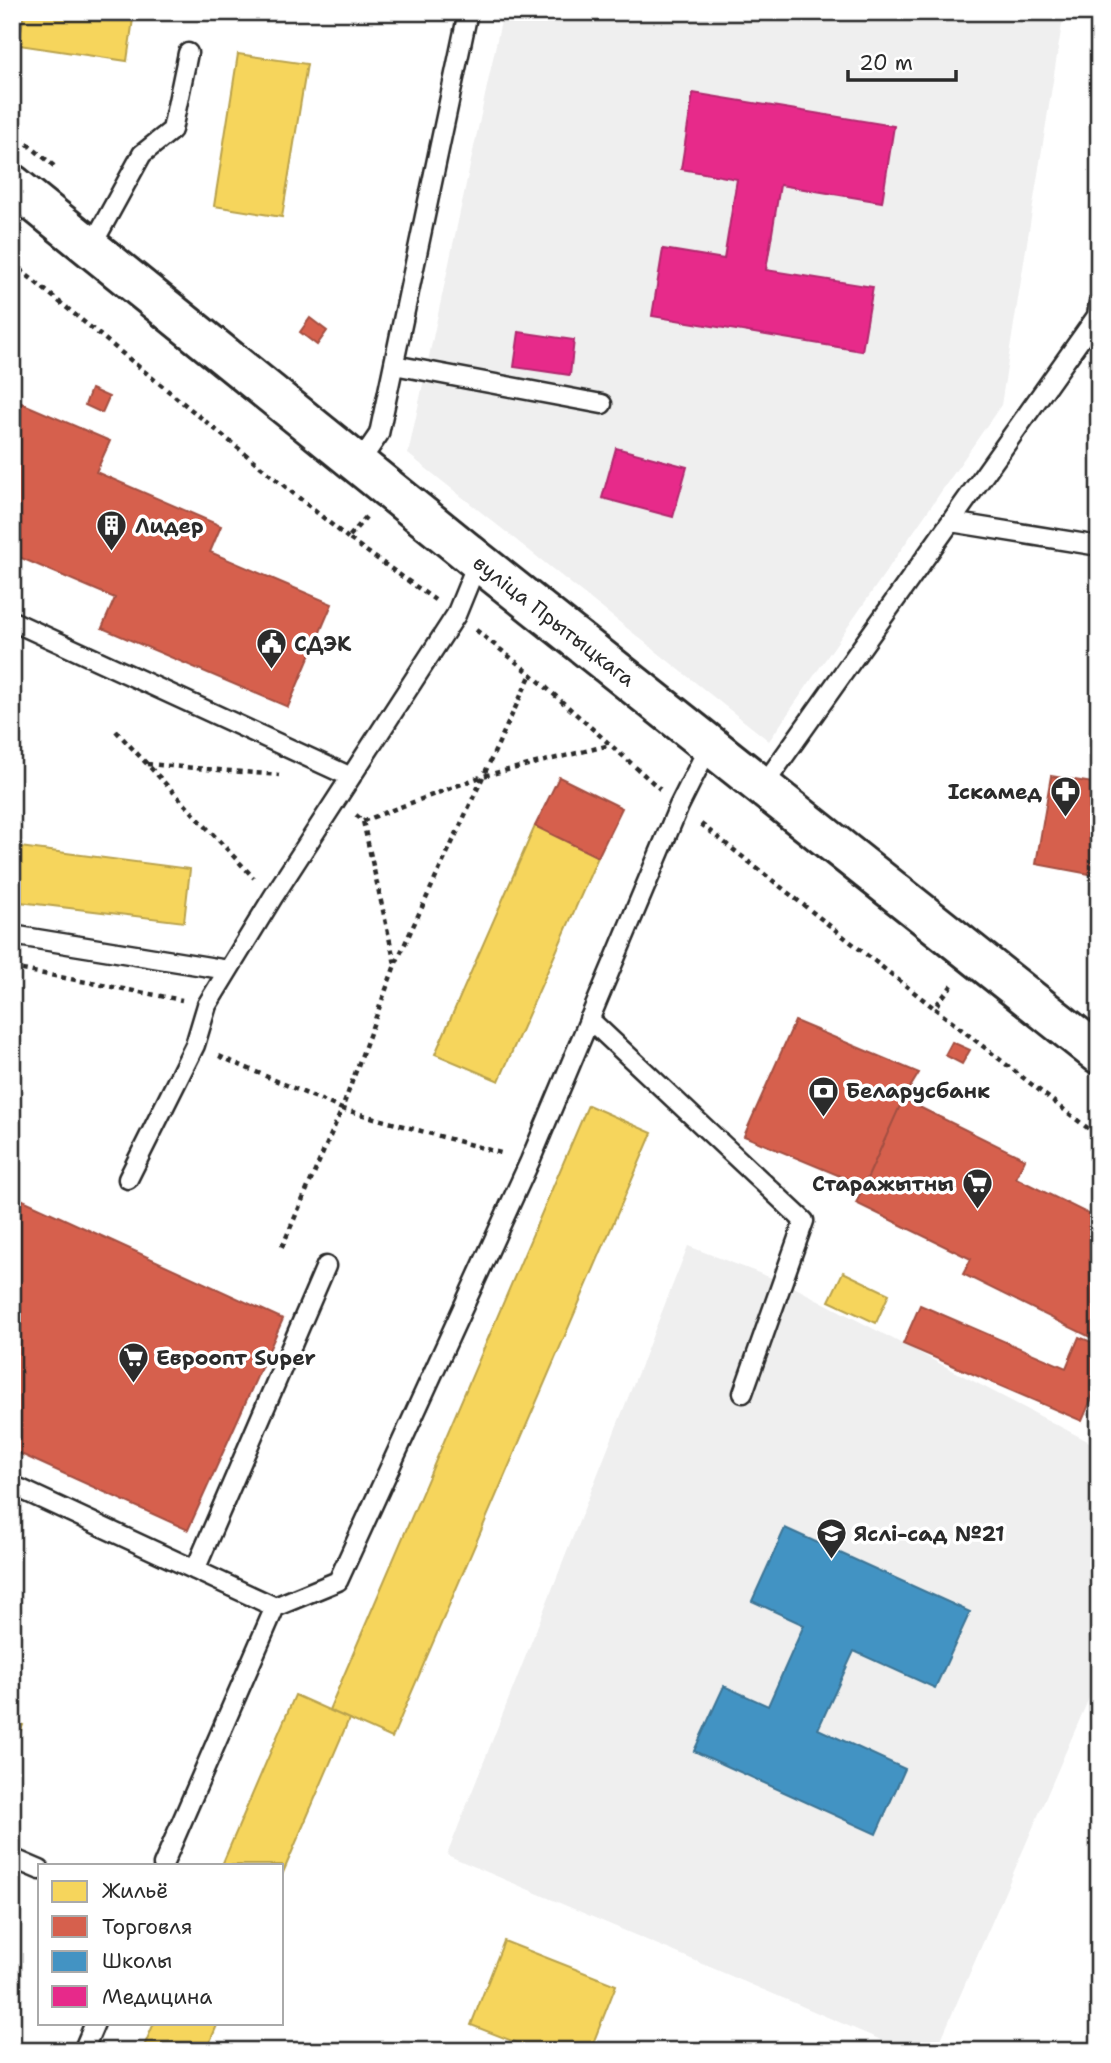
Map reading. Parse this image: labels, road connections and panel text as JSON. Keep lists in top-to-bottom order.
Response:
{
  "streets": {
    "street": ["вуліца Прытыцкага"]
  },
  "places": {
    "building": ["Лидер"],
    "public building": ["СДЭК"],
    "pharmacy": ["Іскамед"],
    "bank": ["Беларусбанк"],
    "supermarket": ["Старажытны", "Евроопт Super"],
    "school or university": ["Яслі-сад №21"]
  },
  "legend": [
    "Жильё",
    "Торговля",
    "Школы",
    "Медицина"
  ],
  "scale_bar": "20 m"
}
